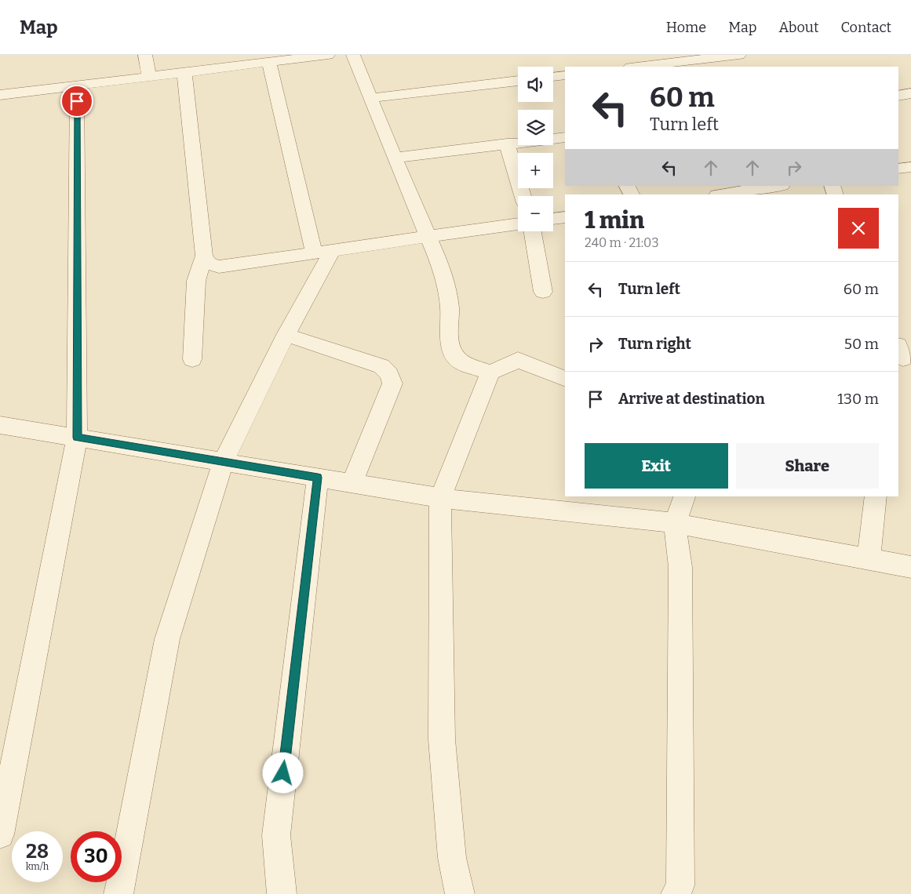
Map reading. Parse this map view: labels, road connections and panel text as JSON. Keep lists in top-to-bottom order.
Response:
{
  "page": {
    "header": "Map",
    "nav": [
      "Home",
      "Map",
      "About",
      "Contact"
    ],
    "map_buttons": ["+", "−"],
    "turn": ["60 m", "Turn left"],
    "heading": ["1 min", "240 m · 21:03"],
    "list": [
      {
        "name": "Turn left",
        "value": "60 m"
      },
      {
        "name": "Turn right",
        "value": "50 m"
      },
      {
        "name": "Arrive at destination",
        "value": "130 m"
      }
    ],
    "buttons": ["Exit", "Share"],
    "speed": "28 km/h",
    "limit": "30"
  }
}
